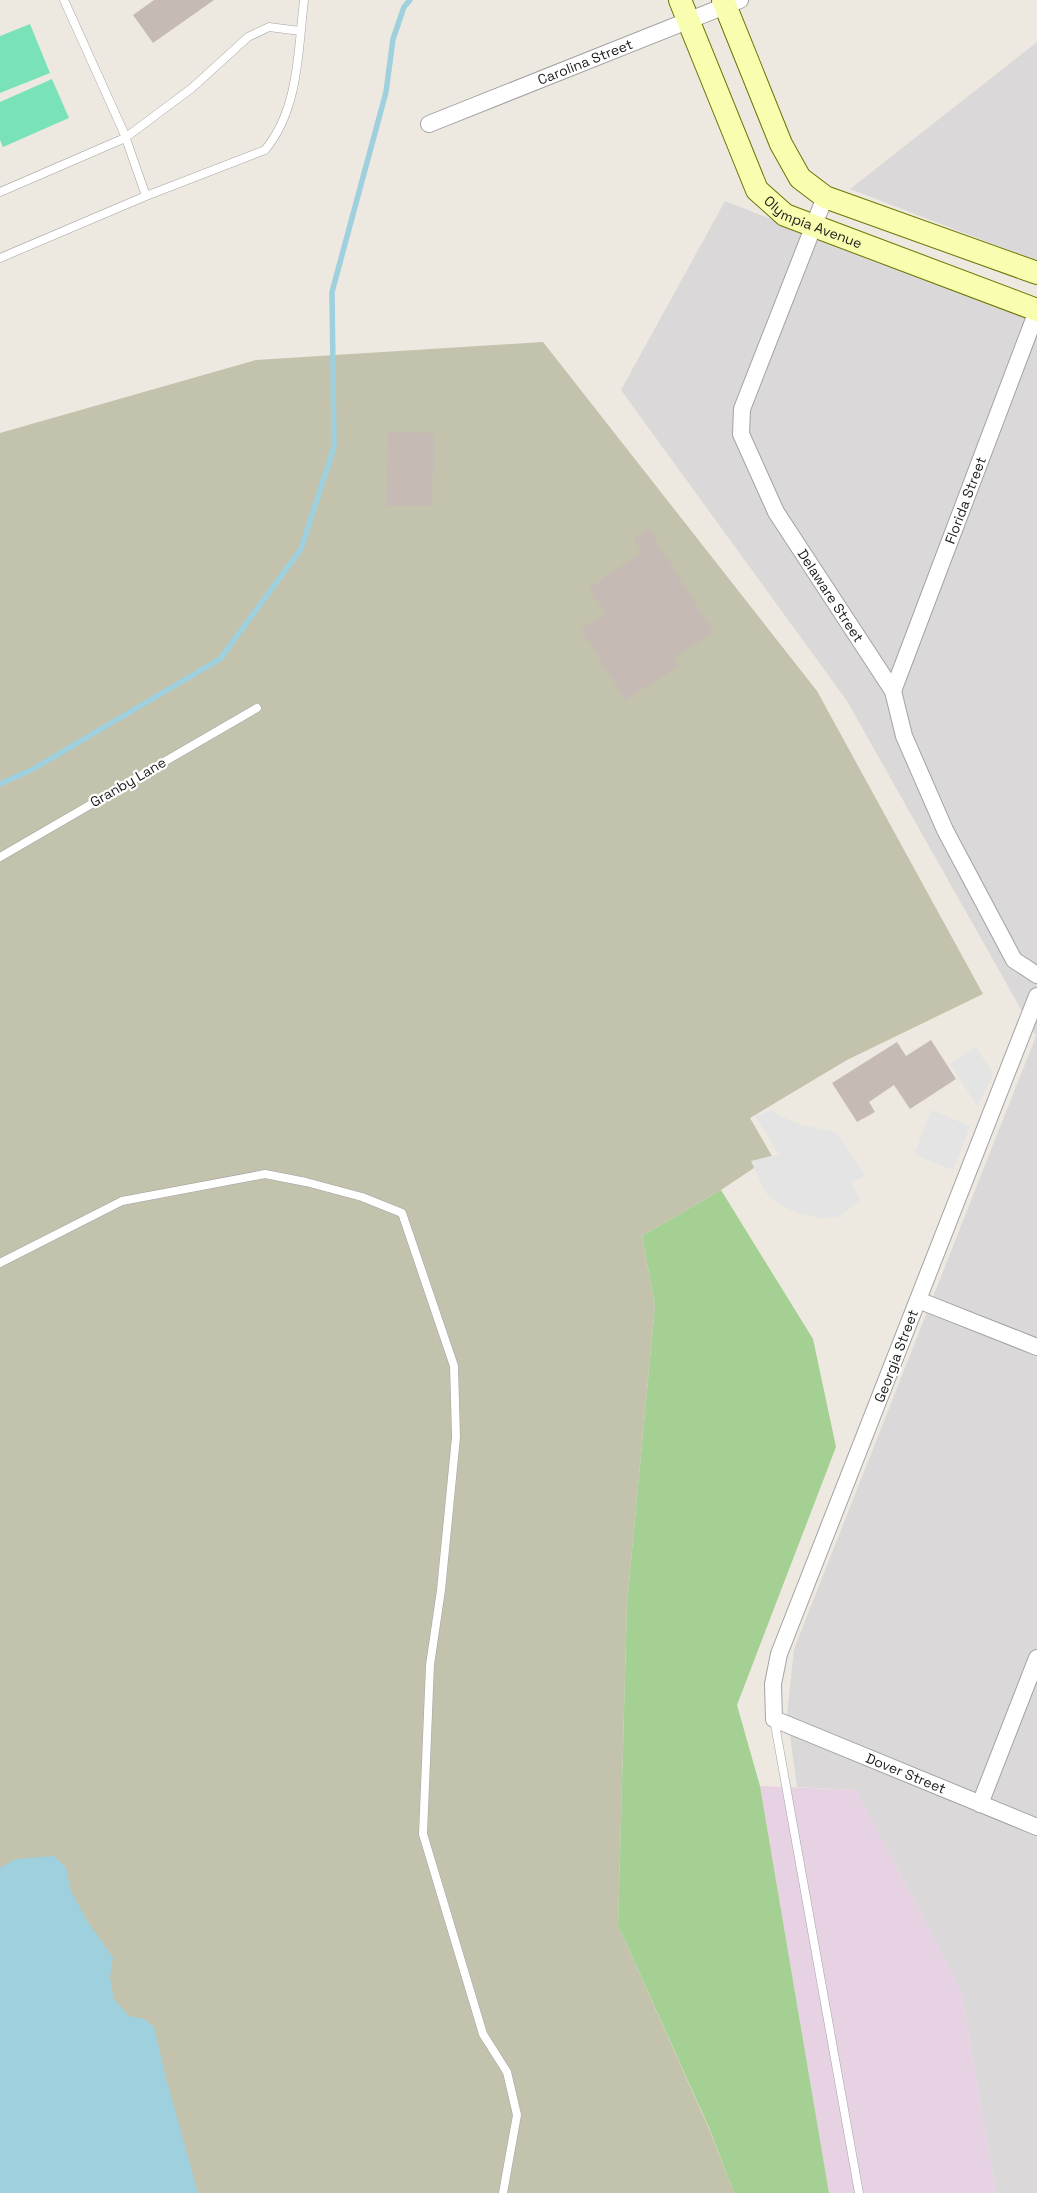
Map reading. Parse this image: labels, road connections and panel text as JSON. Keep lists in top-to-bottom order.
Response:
{
  "streets": {
    "main road": ["Olympia Avenue"],
    "street": [
      "Carolina Street",
      "Florida Street",
      "Delaware Street",
      "Georgia Street",
      "Dover Street"
    ],
    "lane": ["Granby Lane"]
  },
  "crossings": [
    ["Carolina Street", "Olympia Avenue"],
    ["Olympia Avenue", "Florida Street"],
    ["Olympia Avenue", "Delaware Street"],
    ["Florida Street", "Delaware Street"],
    ["Georgia Street", "Dover Street"]
  ]
}
